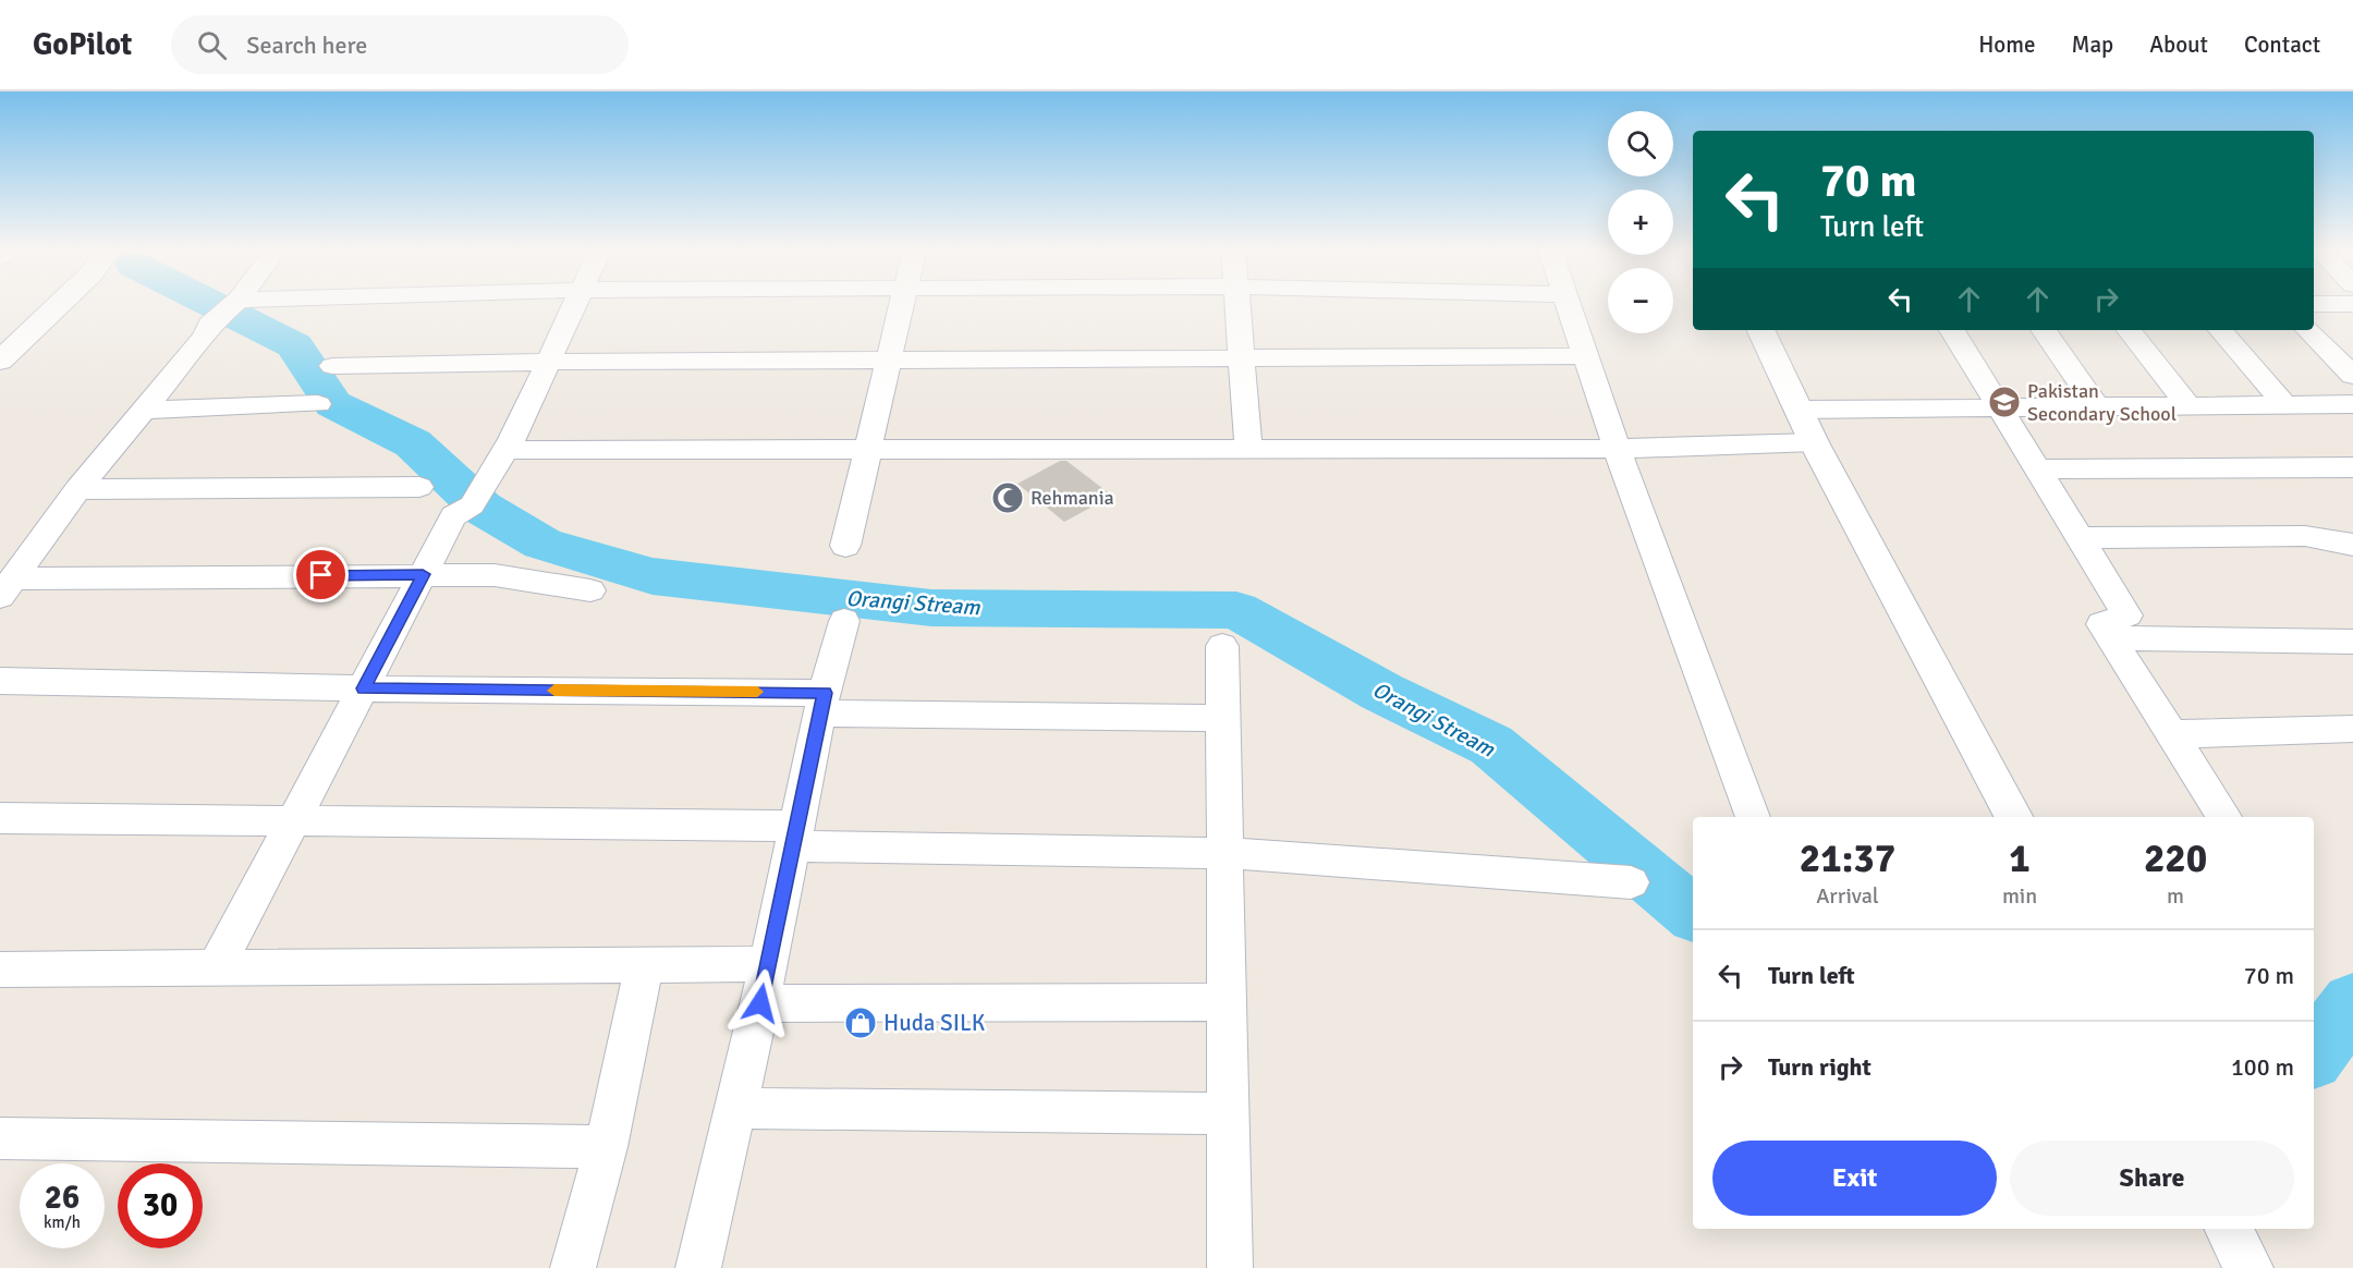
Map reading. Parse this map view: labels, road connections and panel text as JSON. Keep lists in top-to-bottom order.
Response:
{
  "water": ["Orangi Stream"],
  "places": {
    "school or university": ["Pakistan Secondary School"],
    "mosque": ["Rehmania"],
    "shop": ["Huda SILK"]
  },
  "page": {
    "header": "GoPilot",
    "search": "Search here",
    "nav": [
      "Home",
      "Map",
      "About",
      "Contact"
    ],
    "map_buttons": ["+", "−"],
    "turn": ["70 m", "Turn left"],
    "eta": [
      "21:37",
      "Arrival",
      "1",
      "min",
      "220",
      "m"
    ],
    "list": [
      {
        "name": "Turn left",
        "value": "70 m"
      },
      {
        "name": "Turn right",
        "value": "100 m"
      }
    ],
    "buttons": ["Exit", "Share"],
    "speed": "26 km/h",
    "limit": "30"
  }
}
